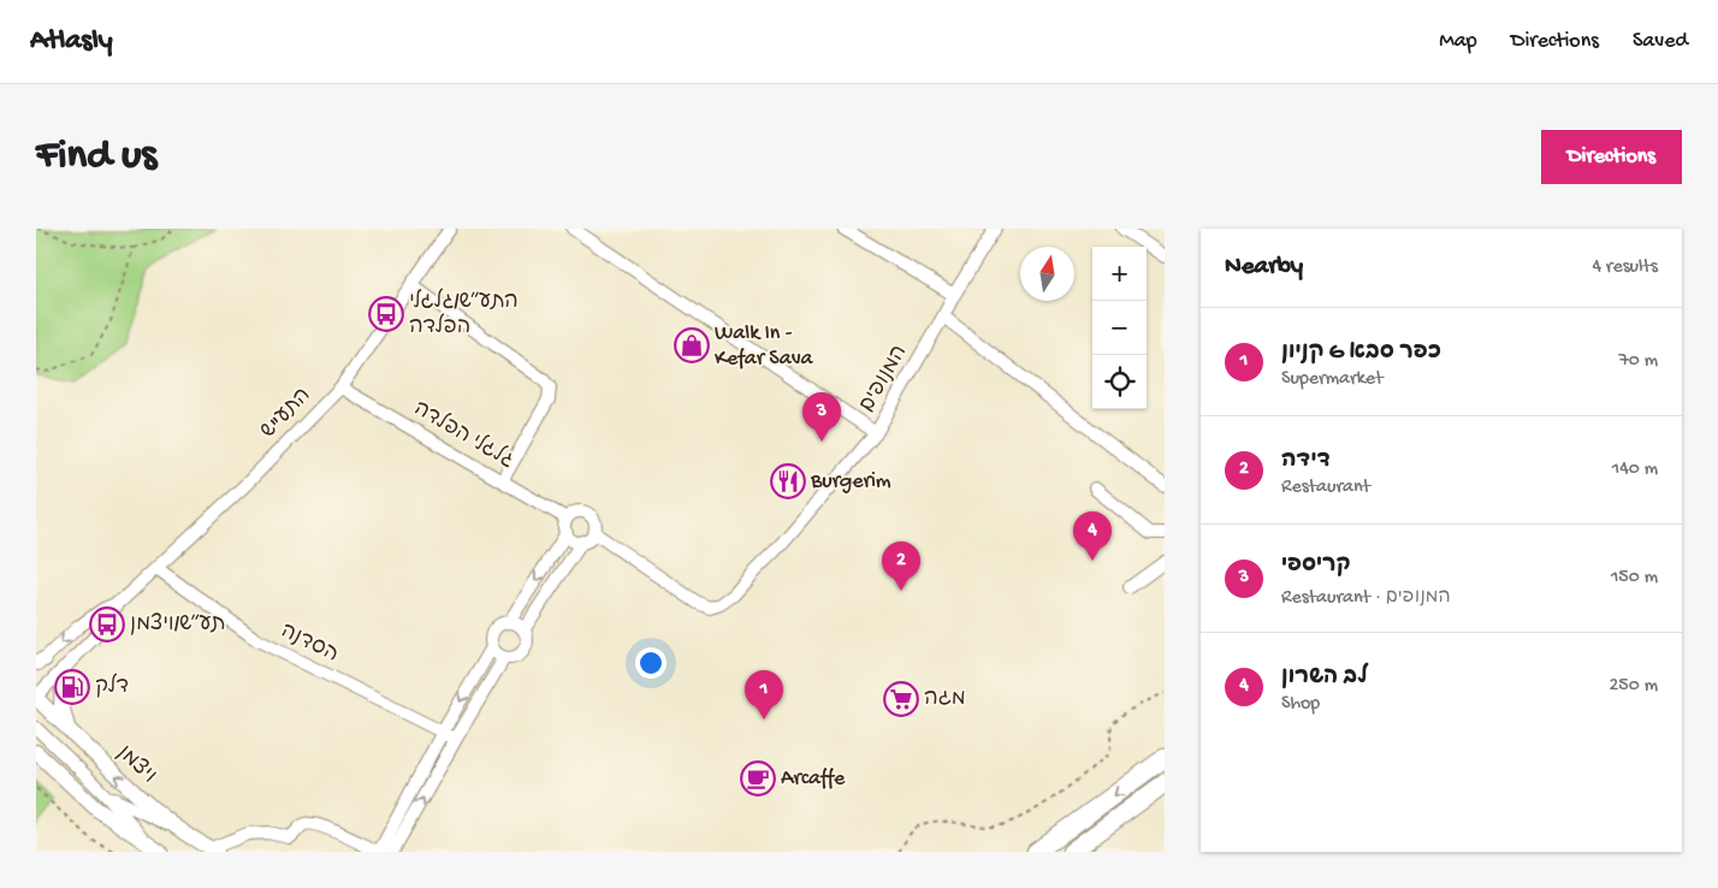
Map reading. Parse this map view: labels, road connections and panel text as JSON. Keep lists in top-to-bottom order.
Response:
{
  "streets": {
    "main road": ["ויצמן"],
    "street": [
      "המנופים",
      "התע\"ש",
      "גלגלי הפלדה",
      "הסדנה"
    ]
  },
  "crossings": [
    ["המנופים", "גלגלי הפלדה"],
    ["התע\"ש", "גלגלי הפלדה"],
    ["התע\"ש", "הסדנה"],
    ["התע\"ש", "ויצמן"]
  ],
  "places": {
    "bus stop": ["התע״ש/גלגלי הפלדה", "תע״ש/ויצמן"],
    "shop": ["Walk In - Kefar Sava"],
    "restaurant": ["Burgerim"],
    "fuel station": ["דלק"],
    "supermarket": ["מגה"],
    "cafe": ["Arcaffe"]
  },
  "north": "top",
  "page": {
    "header": "Atlasly",
    "nav": ["Map", "Directions", "Saved"],
    "buttons": "Directions",
    "title": "Find us",
    "heading": ["Nearby", "4 results"],
    "map_buttons": ["+", "−"],
    "list": [
      {
        "mark": "1",
        "name": "קניון G כפר סבא",
        "note": "Supermarket",
        "value": "70 m"
      },
      {
        "mark": "2",
        "name": "דידה",
        "note": "Restaurant",
        "value": "140 m"
      },
      {
        "mark": "3",
        "name": "קריספי",
        "note": "Restaurant · המנופים",
        "value": "150 m"
      },
      {
        "mark": "4",
        "name": "לב השרון",
        "note": "Shop",
        "value": "250 m"
      }
    ],
    "pins": [
      "3",
      "4",
      "2",
      "1"
    ]
  }
}
